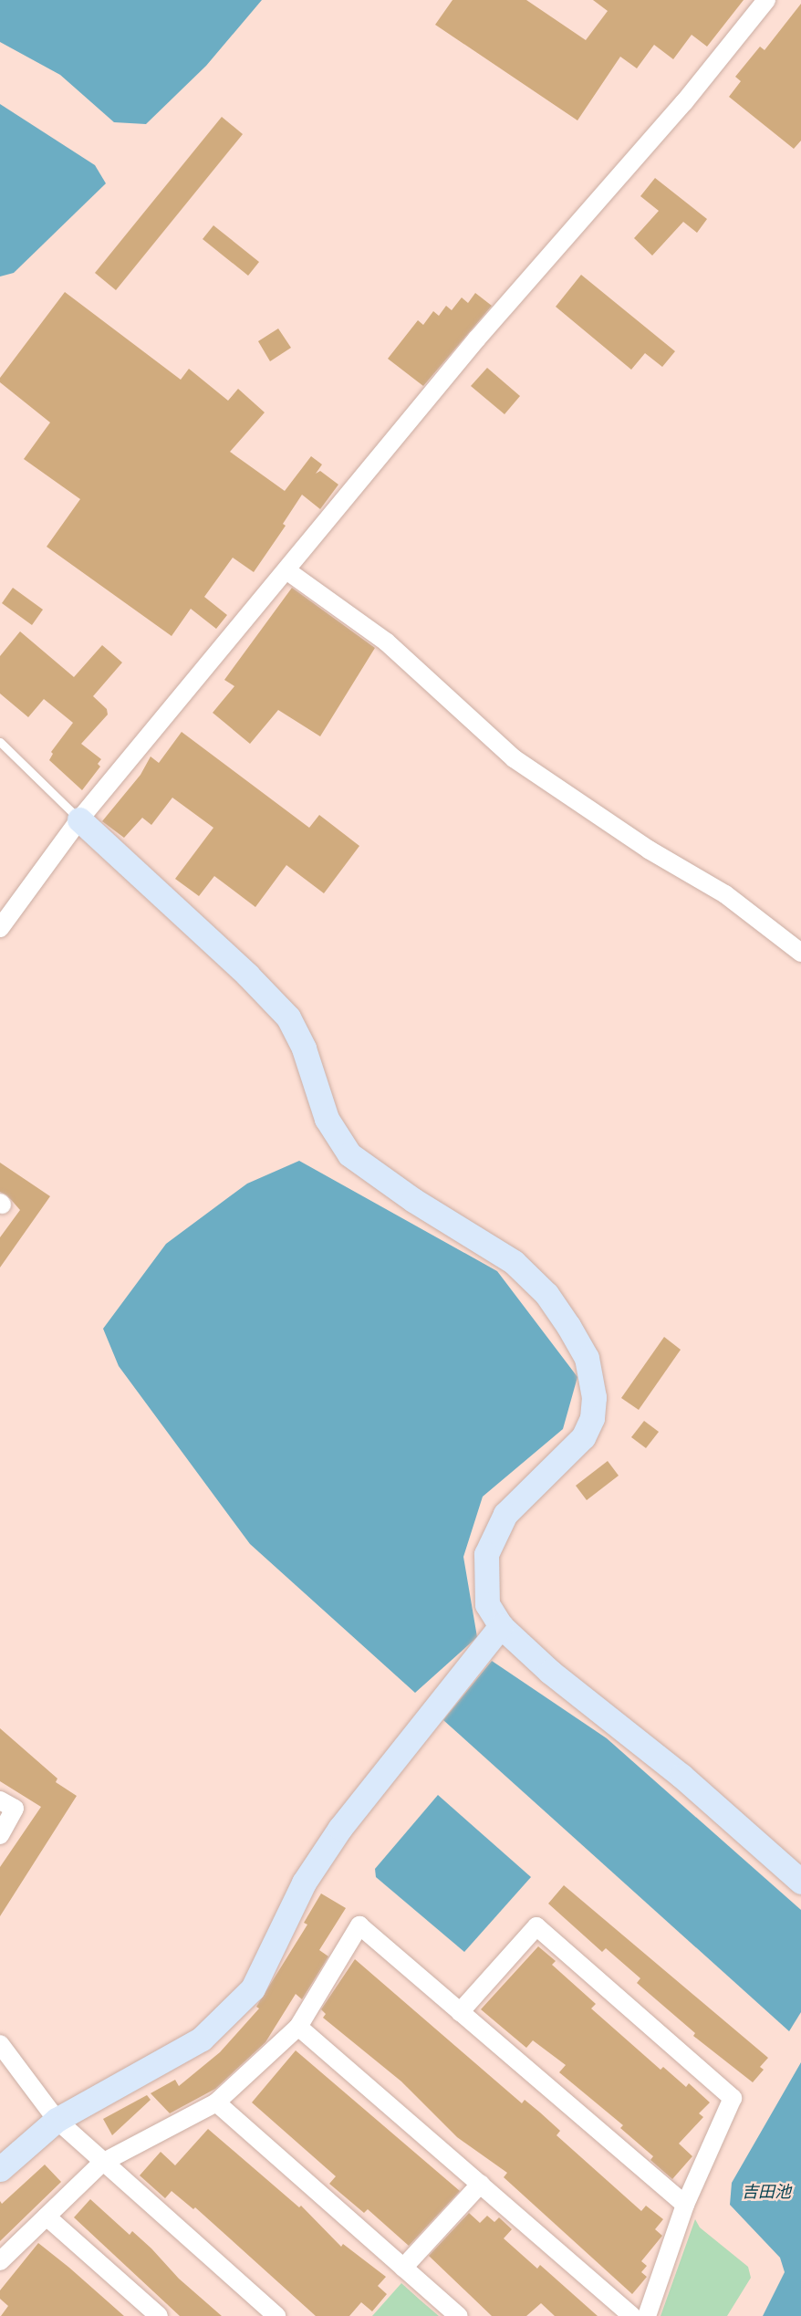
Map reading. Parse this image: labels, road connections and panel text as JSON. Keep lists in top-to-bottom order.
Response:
{
  "water": ["吉田池"]
}
